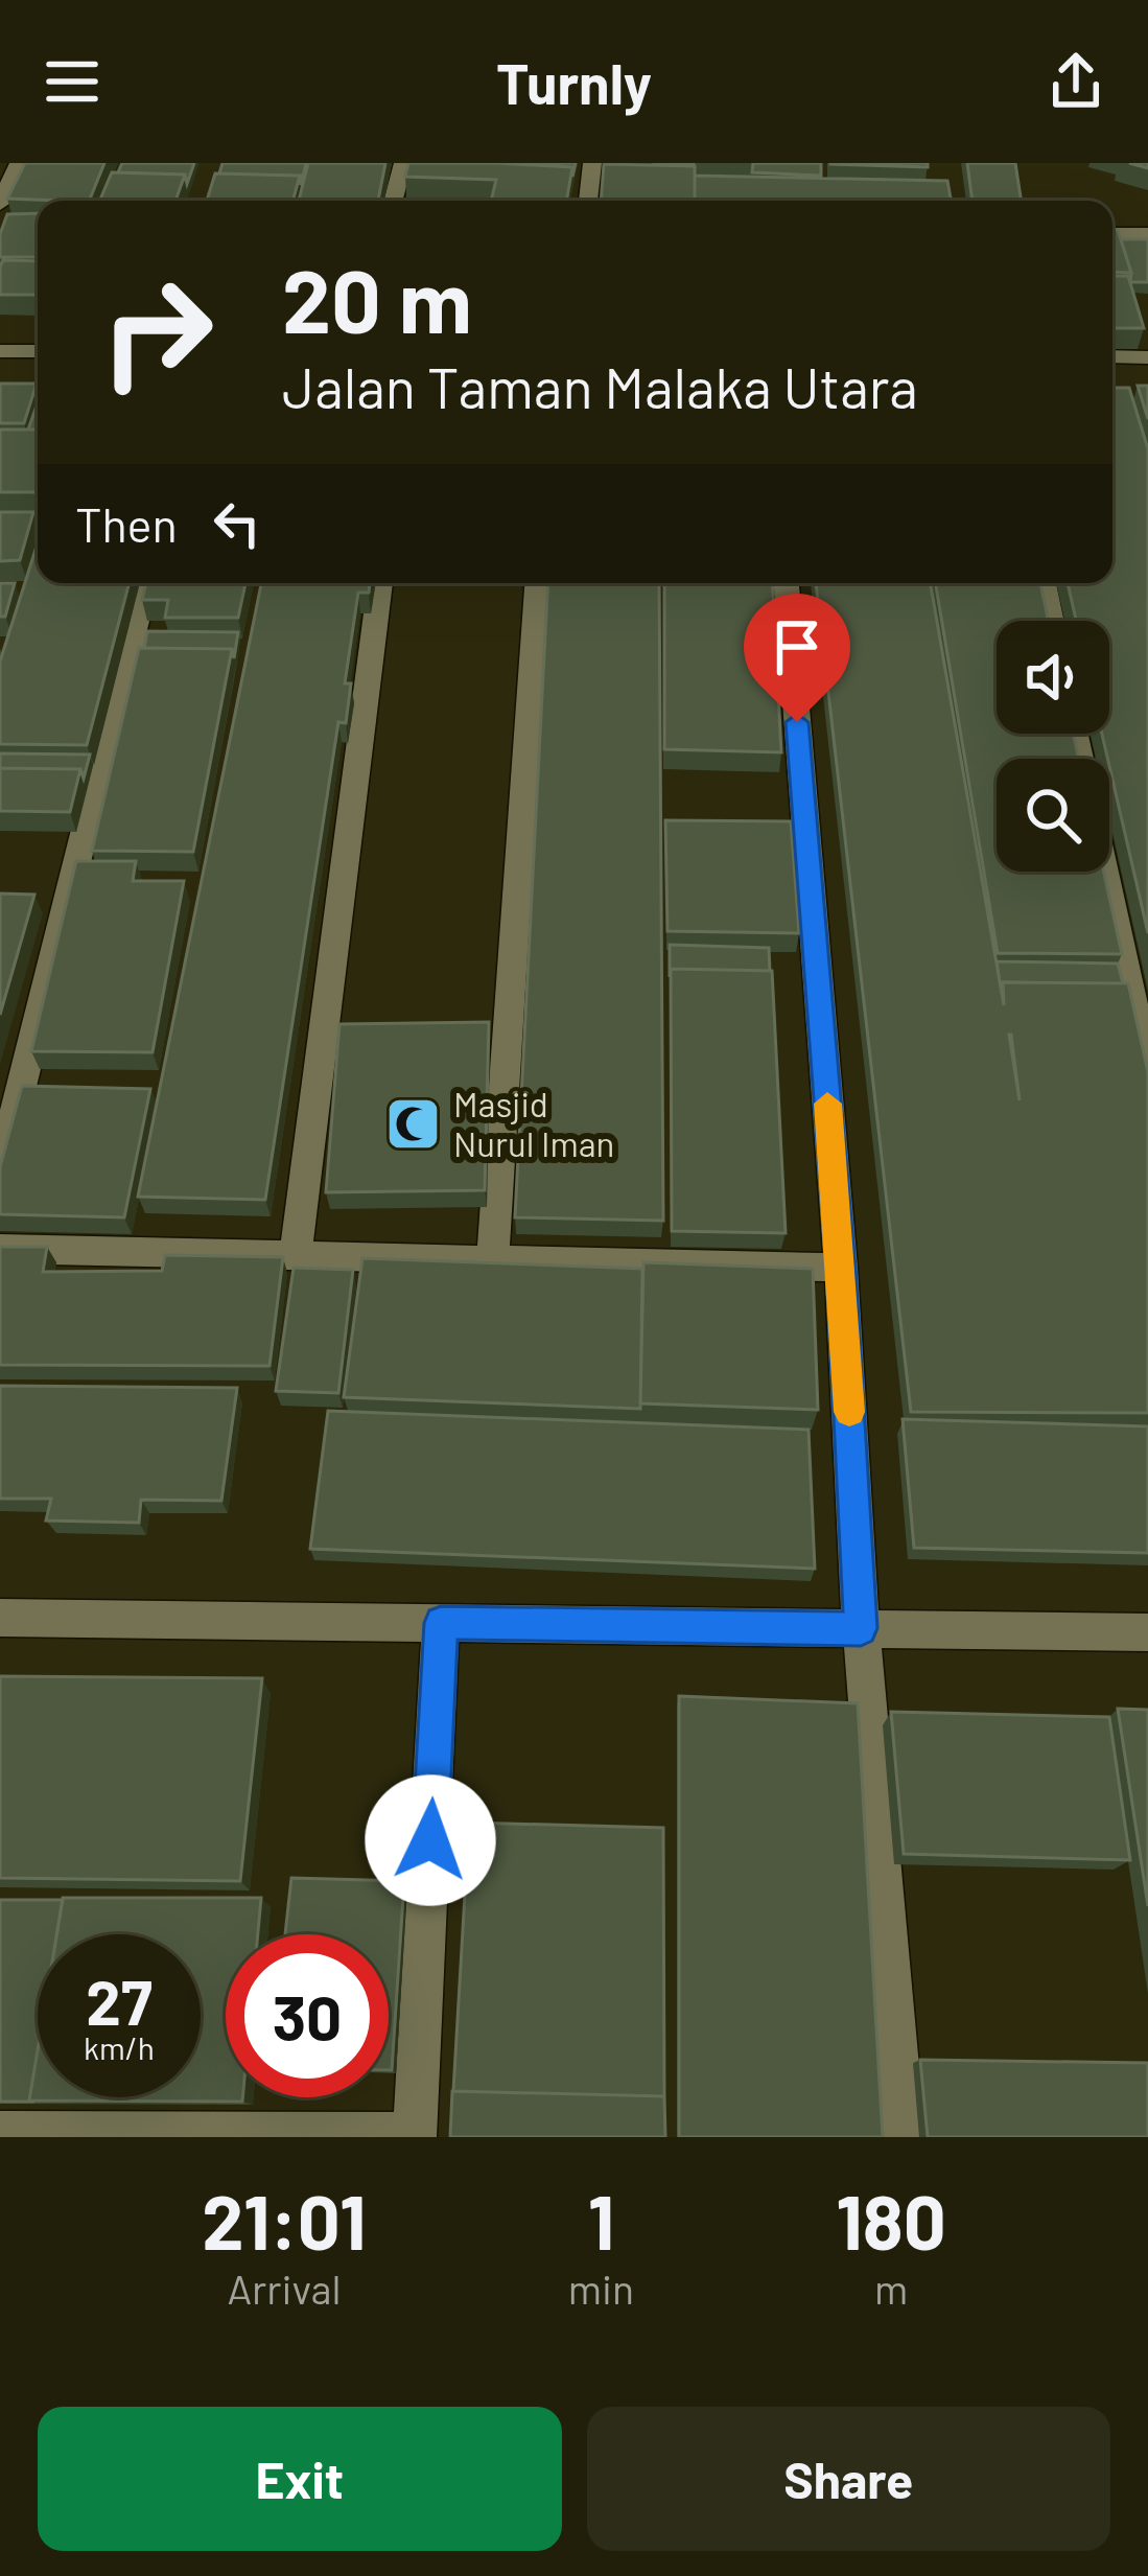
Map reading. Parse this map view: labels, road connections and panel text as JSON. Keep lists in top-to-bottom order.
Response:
{
  "places": {
    "mosque": ["Masjid Nurul Iman"]
  },
  "page": {
    "header": "Turnly",
    "turn": ["20 m", "Jalan Taman Malaka Utara"],
    "then": "Then",
    "speed": "27 km/h",
    "limit": "30",
    "eta": [
      "21:01",
      "Arrival",
      "1",
      "min",
      "180",
      "m"
    ],
    "buttons": ["Exit", "Share"]
  }
}
